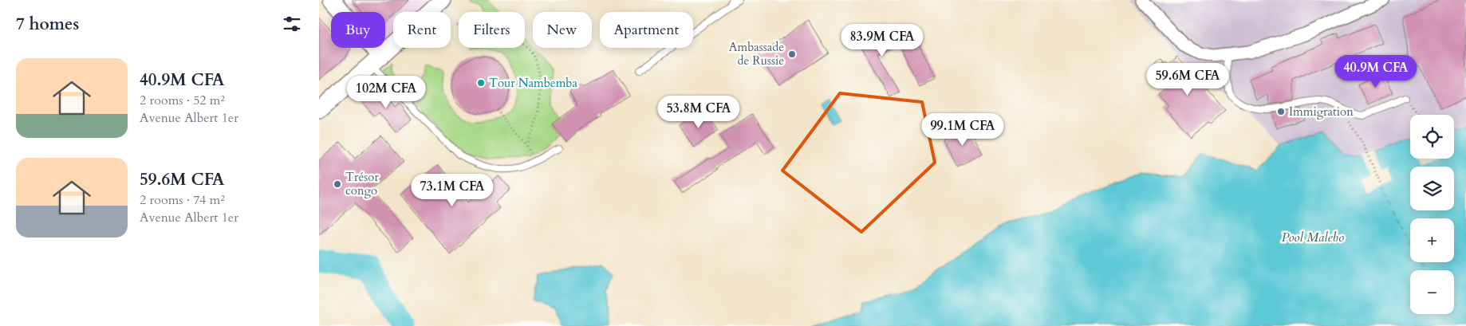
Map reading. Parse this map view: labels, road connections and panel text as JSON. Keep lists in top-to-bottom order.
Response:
{
  "water": ["Pool Malebo"],
  "places": [
    "Ambassade de Russie",
    "Tour Nambemba",
    "Immigration",
    "Trésor congo"
  ],
  "page": {
    "heading": "7 homes",
    "chip": [
      "Buy",
      "Rent",
      "Filters",
      "New",
      "Apartment"
    ],
    "price": [
      "83.9M CFA",
      "40.9M CFA",
      "59.6M CFA",
      "102M CFA",
      "53.8M CFA",
      "99.1M CFA",
      "73.1M CFA"
    ],
    "list": [
      {
        "name": "40.9M CFA",
        "note": "2 rooms · 52 m² · Avenue Albert 1er"
      },
      {
        "name": "59.6M CFA",
        "note": "2 rooms · 74 m² · Avenue Albert 1er"
      }
    ],
    "map_buttons": ["+", "−"]
  }
}
